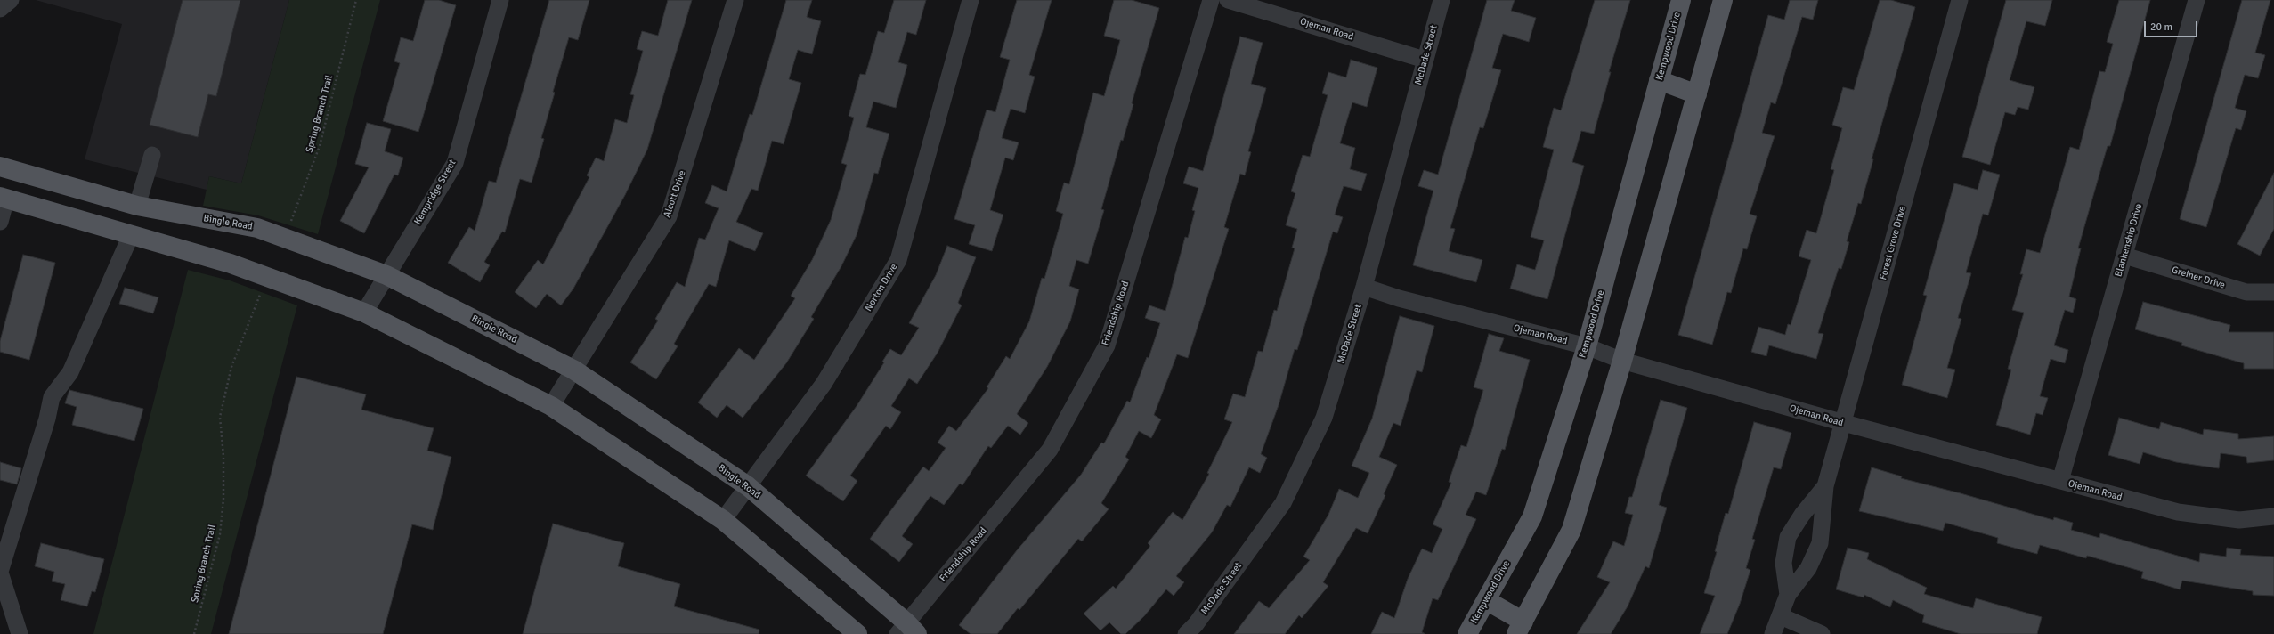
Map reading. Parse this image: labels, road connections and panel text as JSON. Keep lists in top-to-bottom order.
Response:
{
  "streets": {
    "main road": ["Kempwood Drive", "Bingle Road"],
    "street": [
      "Ojeman Road",
      "McDade Street",
      "Kempridge Street",
      "Alcott Drive",
      "Blankenship Drive",
      "Forest Grove Drive",
      "Greiner Drive",
      "Norton Drive",
      "Friendship Road"
    ],
    "path": ["Spring Branch Trail"]
  },
  "crossings": [
    ["Ojeman Road", "Kempwood Drive"],
    ["Ojeman Road", "McDade Street"],
    ["Ojeman Road", "Blankenship Drive"],
    ["Ojeman Road", "Forest Grove Drive"],
    ["Kempridge Street", "Bingle Road"],
    ["Alcott Drive", "Bingle Road"],
    ["Bingle Road", "Norton Drive"],
    ["Bingle Road", "Friendship Road"],
    ["Blankenship Drive", "Greiner Drive"]
  ],
  "scale_bar": "20 m"
}
